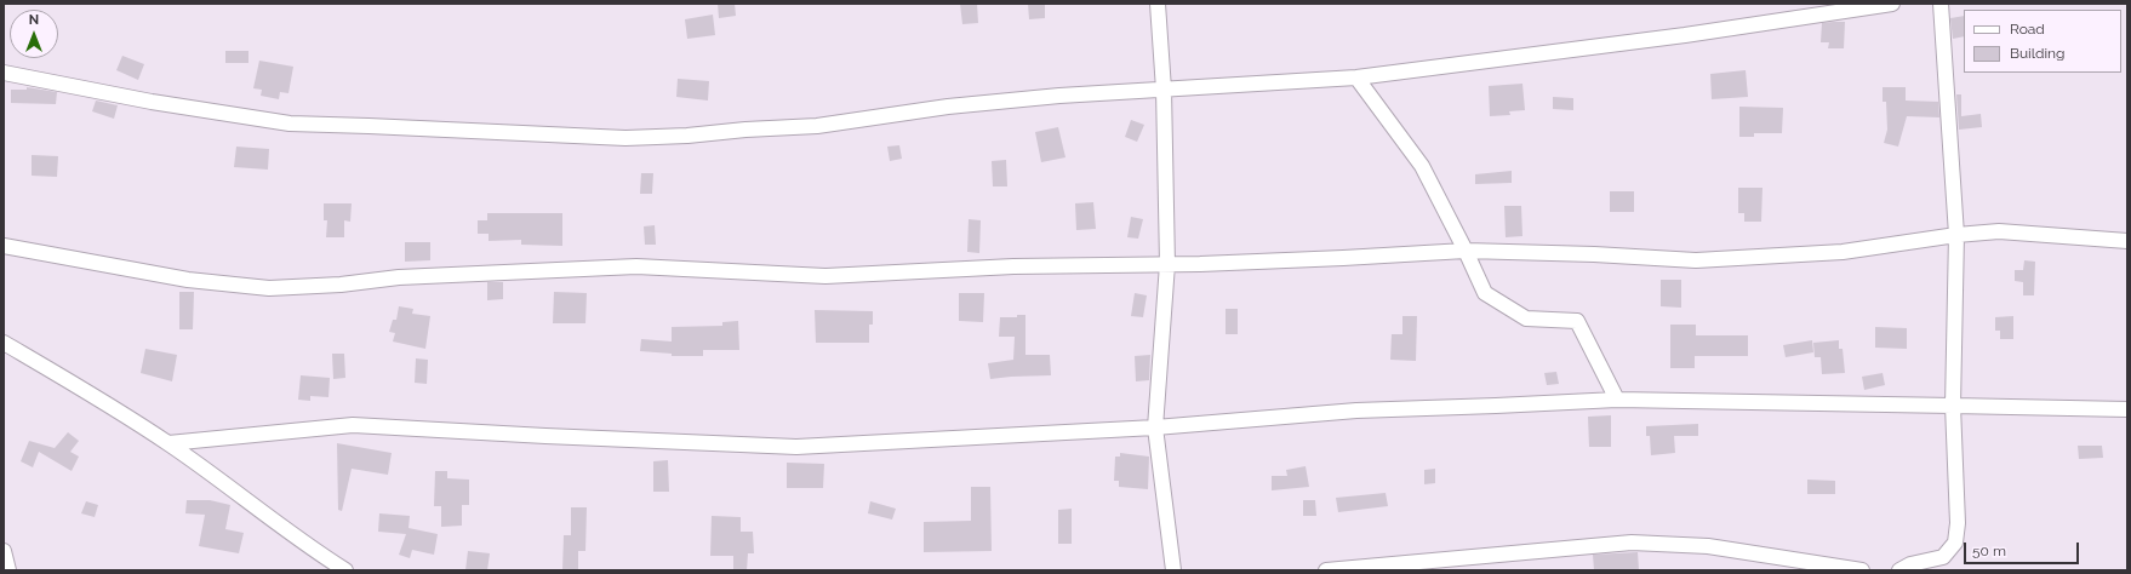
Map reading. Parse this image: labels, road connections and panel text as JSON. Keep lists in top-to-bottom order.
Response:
{
  "legend": ["Road", "Building"],
  "scale_bar": "50 m",
  "north": "top"
}
